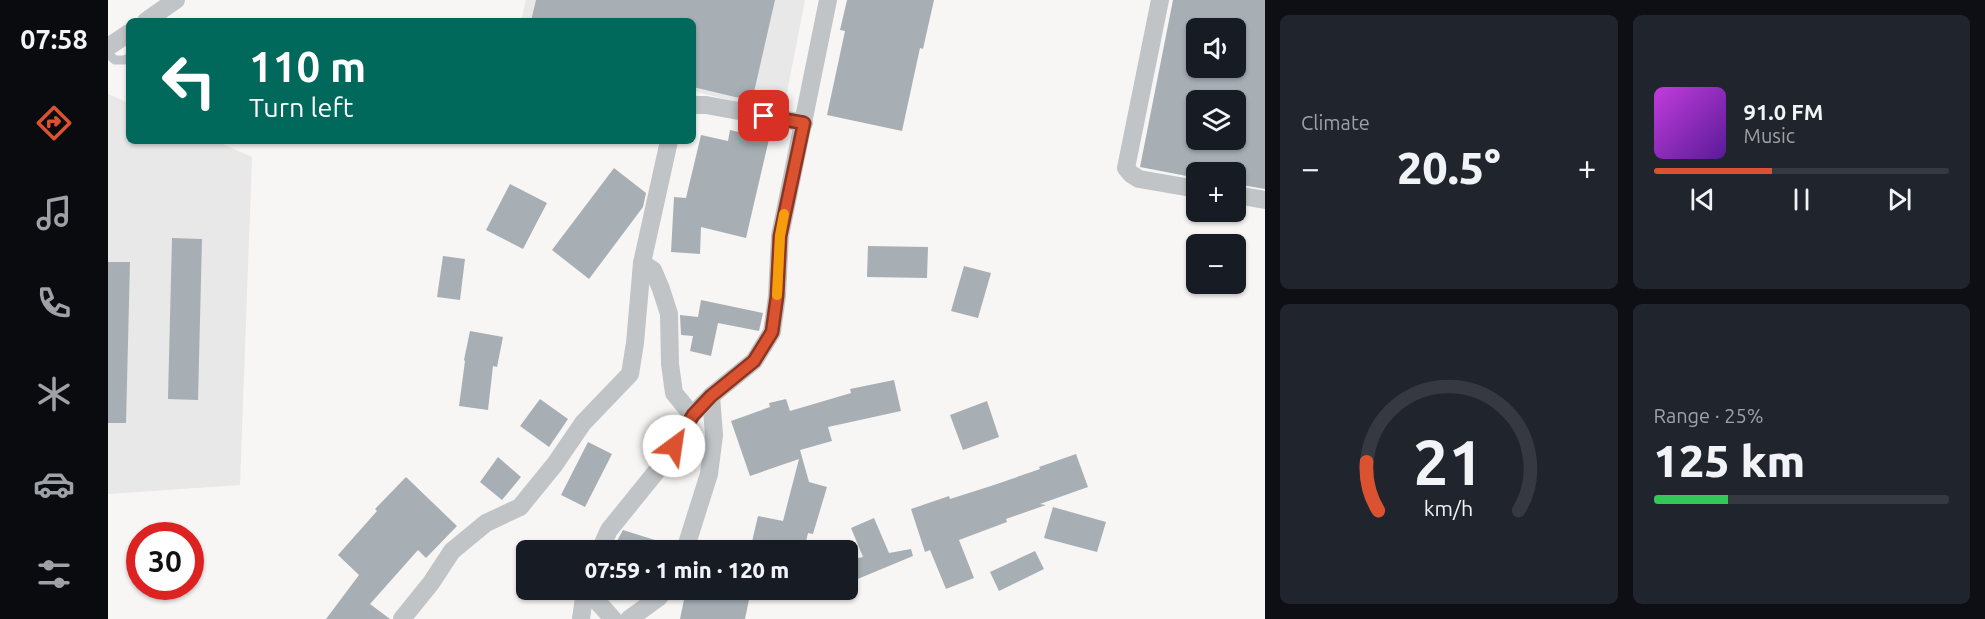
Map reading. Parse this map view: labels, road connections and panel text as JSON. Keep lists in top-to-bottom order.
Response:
{
  "page": {
    "tabs": "07:58",
    "tile": [
      "Climate",
      ["Range · 25%", "125 km"]
    ],
    "map_buttons": ["+", "−"],
    "turn": ["110 m", "Turn left"],
    "song": ["91.0 FM", "Music"],
    "heat": ["−", "20.5°", "+"],
    "limit": "30",
    "trip": "07:59 · 1 min · 120 m",
    "gauge": ["21", "km/h"]
  }
}
